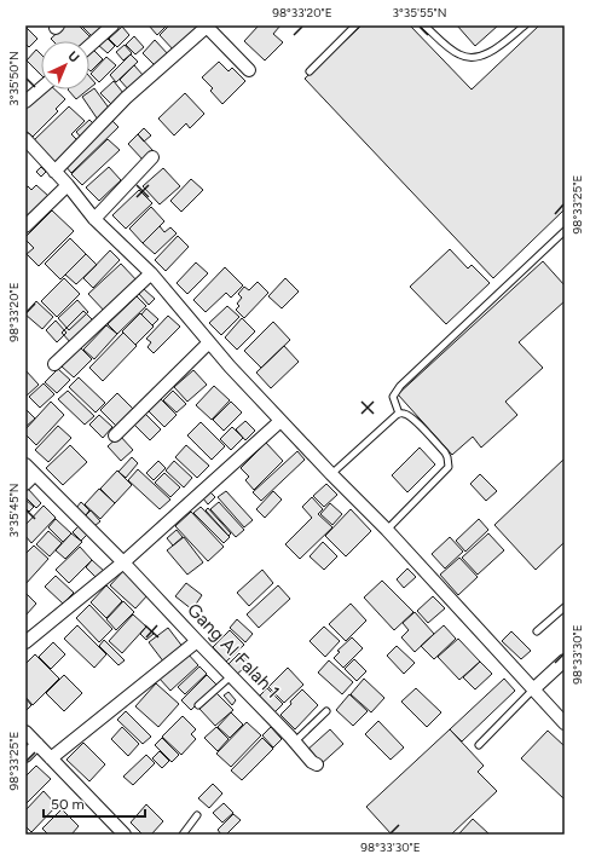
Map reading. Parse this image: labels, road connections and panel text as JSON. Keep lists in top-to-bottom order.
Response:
{
  "streets": {
    "street": ["Gang Al Falah 1"]
  },
  "scale_bar": "50 m",
  "north": "top right",
  "coordinates": [
    "98°33'20\"E",
    "3°35'55\"N",
    "3°35'50\"N",
    "98°33'25\"E",
    "3°35'45\"N",
    "98°33'30\"E"
  ]
}
